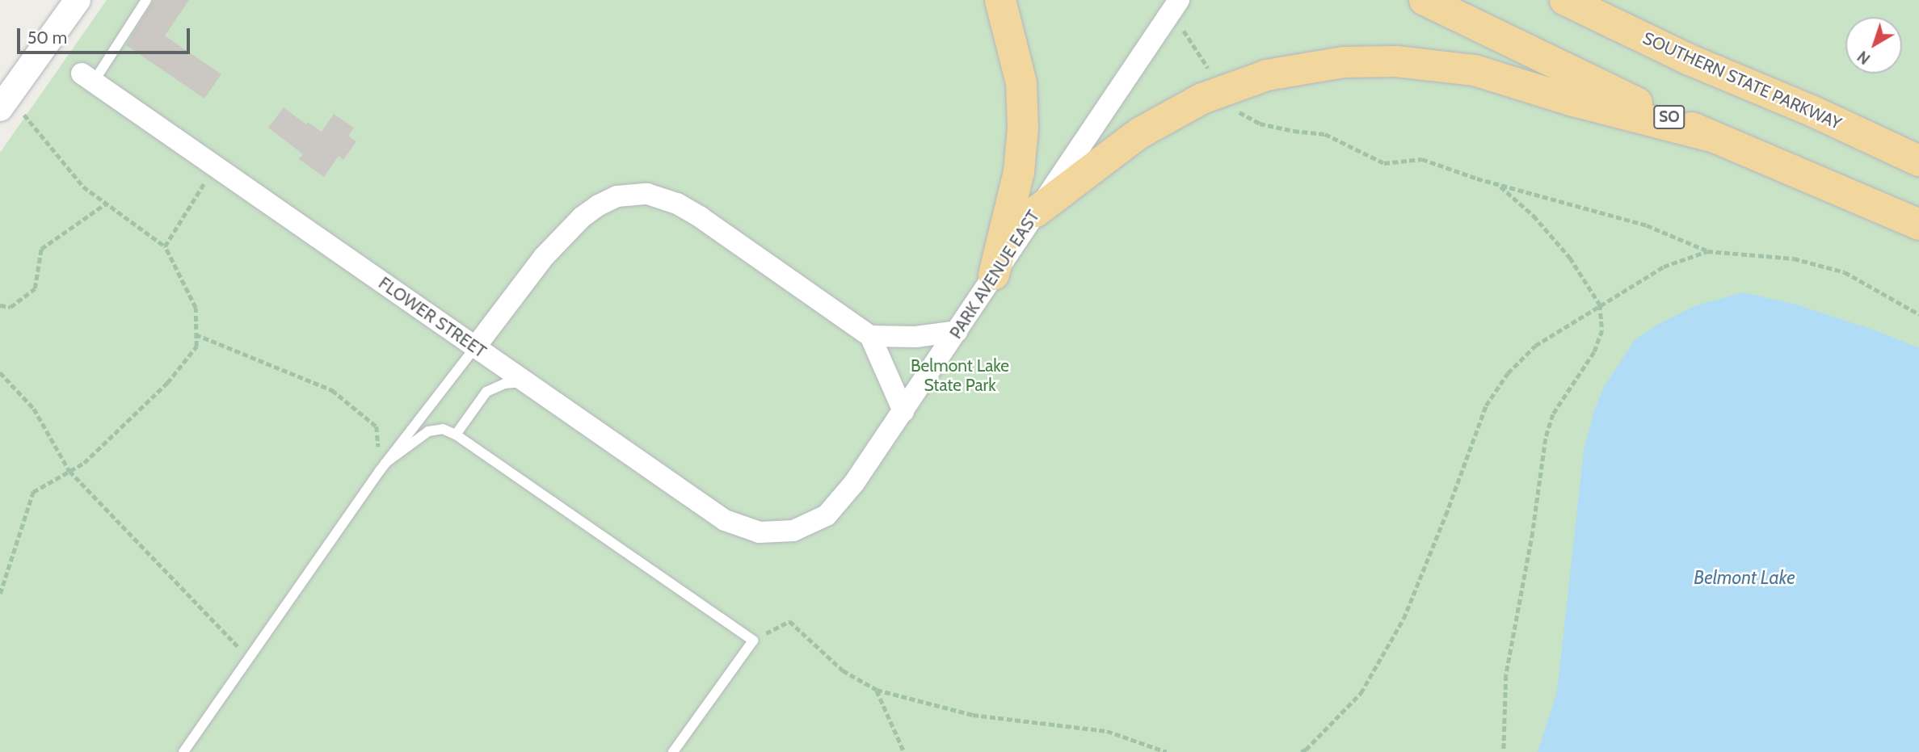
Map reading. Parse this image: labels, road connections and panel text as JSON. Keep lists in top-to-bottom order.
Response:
{
  "streets": {
    "highway": ["SOUTHERN STATE PARKWAY", "SO"],
    "street": ["PARK AVENUE EAST", "FLOWER STREET"]
  },
  "crossings": [
    ["PARK AVENUE EAST", "FLOWER STREET"]
  ],
  "water": ["Belmont Lake"],
  "parks": ["Belmont Lake State Park"],
  "scale_bar": "50 m",
  "north": "bottom left"
}
